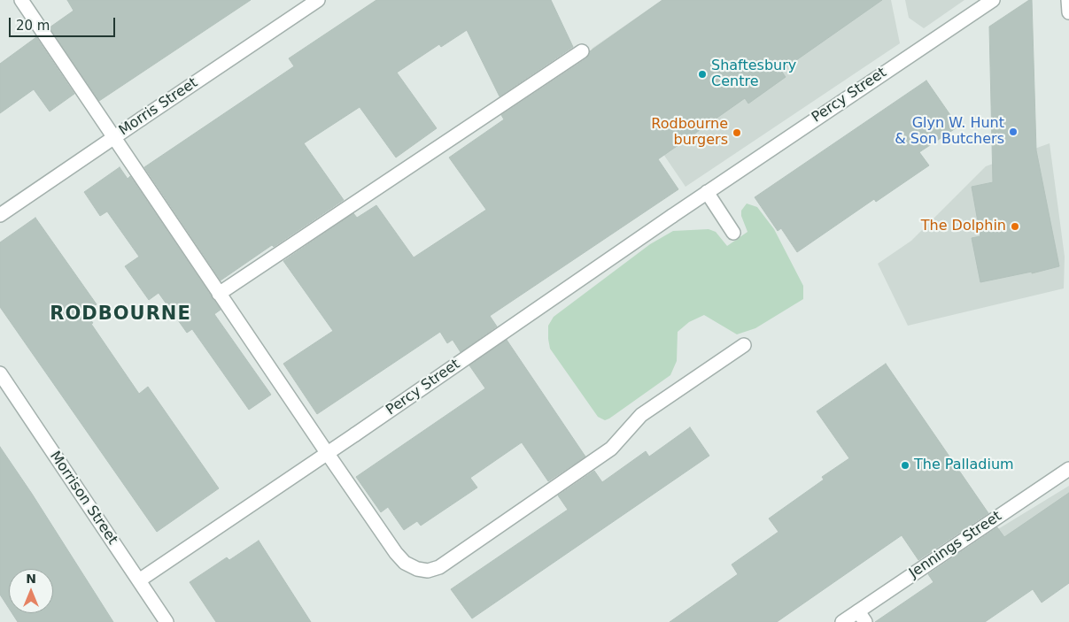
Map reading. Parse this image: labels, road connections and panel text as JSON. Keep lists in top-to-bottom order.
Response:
{
  "streets": {
    "street": [
      "Percy Street",
      "Morris Street",
      "Morrison Street",
      "Jennings Street"
    ]
  },
  "crossings": [
    ["Percy Street", "Morrison Street"]
  ],
  "districts": ["RODBOURNE"],
  "places": [
    "Shaftesbury Centre",
    "Glyn W. Hunt & Son Butchers",
    "Rodbourne burgers",
    "The Dolphin",
    "The Palladium"
  ],
  "scale_bar": "20 m",
  "north": "top"
}
